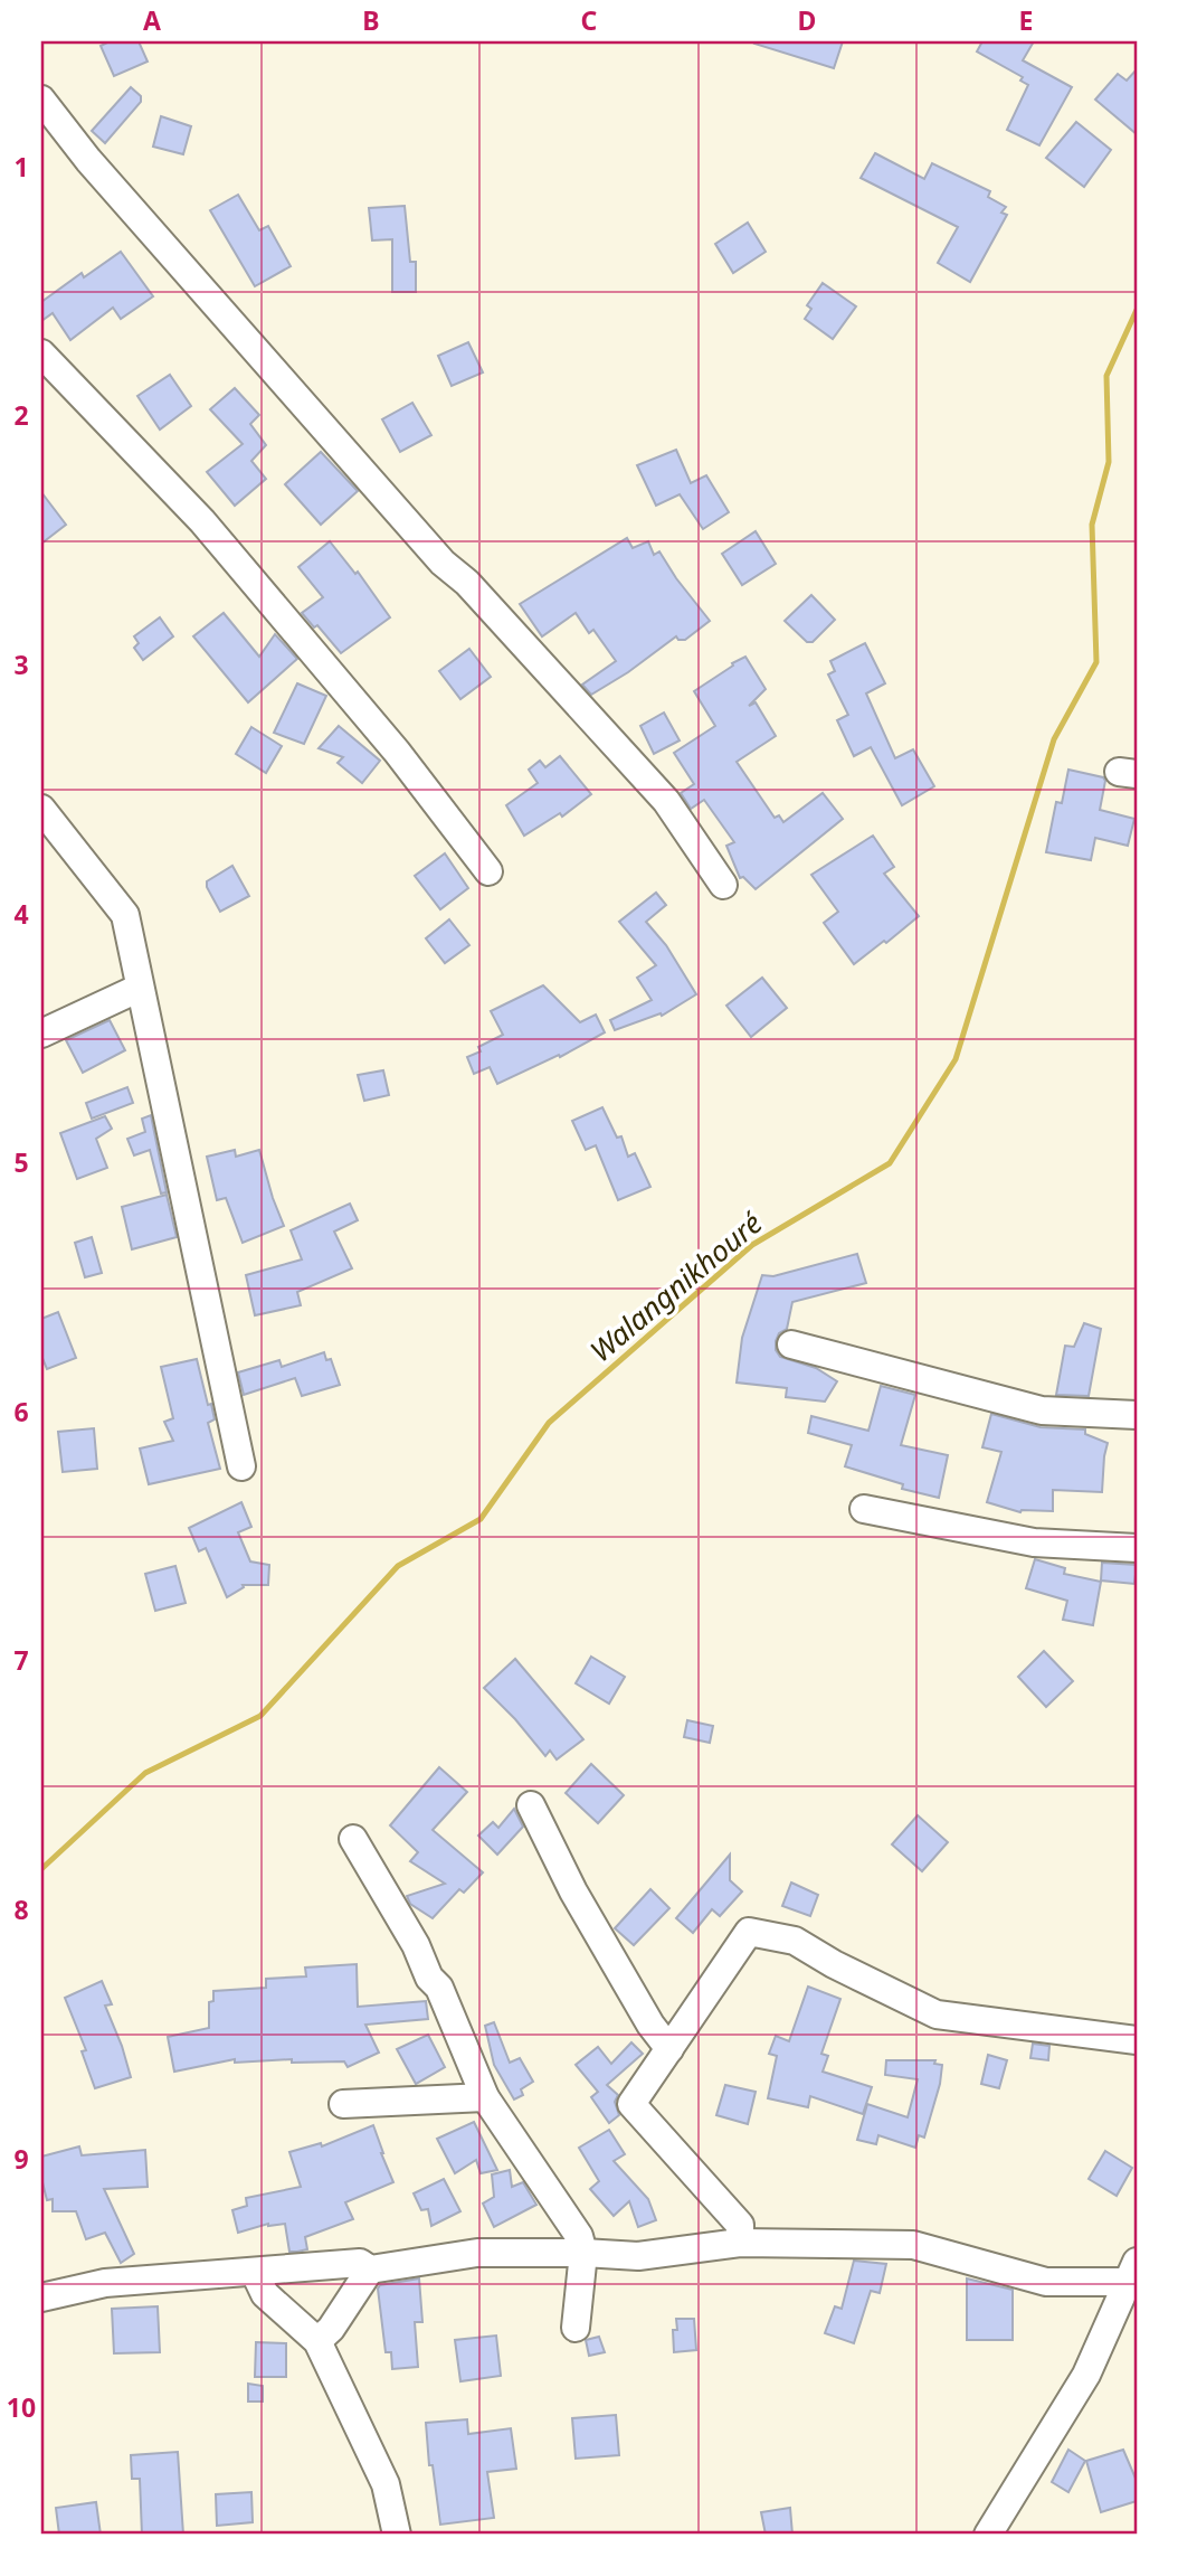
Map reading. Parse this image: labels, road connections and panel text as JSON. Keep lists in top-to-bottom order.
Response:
{
  "water": ["Walangnikhouré"],
  "grid": {
    "columns": [
      "A",
      "B",
      "C",
      "D",
      "E"
    ],
    "rows": [
      "1",
      "2",
      "3",
      "4",
      "5",
      "6",
      "7",
      "8",
      "9",
      "10"
    ]
  }
}
